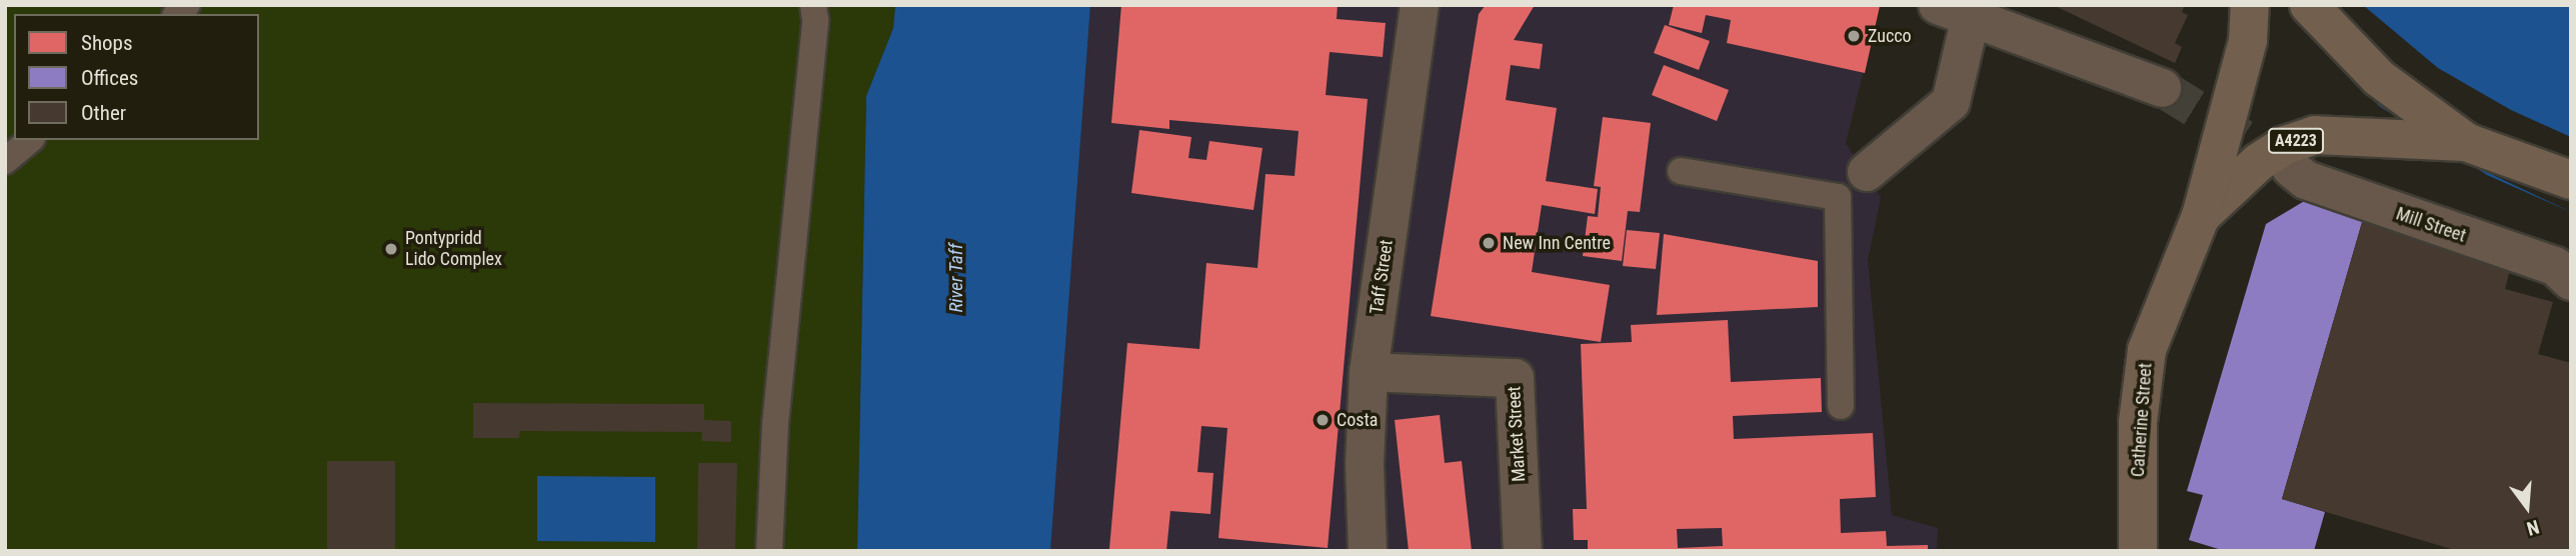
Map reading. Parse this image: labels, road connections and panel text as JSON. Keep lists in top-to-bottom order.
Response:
{
  "streets": {
    "main road": ["A4223", "Catherine Street"],
    "street": ["Mill Street", "Taff Street", "Market Street"]
  },
  "crossings": [
    ["Taff Street", "Market Street"]
  ],
  "water": ["River Taff"],
  "places": [
    "Zucco",
    "New Inn Centre",
    "Pontypridd Lido Complex",
    "Costa"
  ],
  "legend": ["Shops", "Offices", "Other"],
  "north": "bottom"
}
